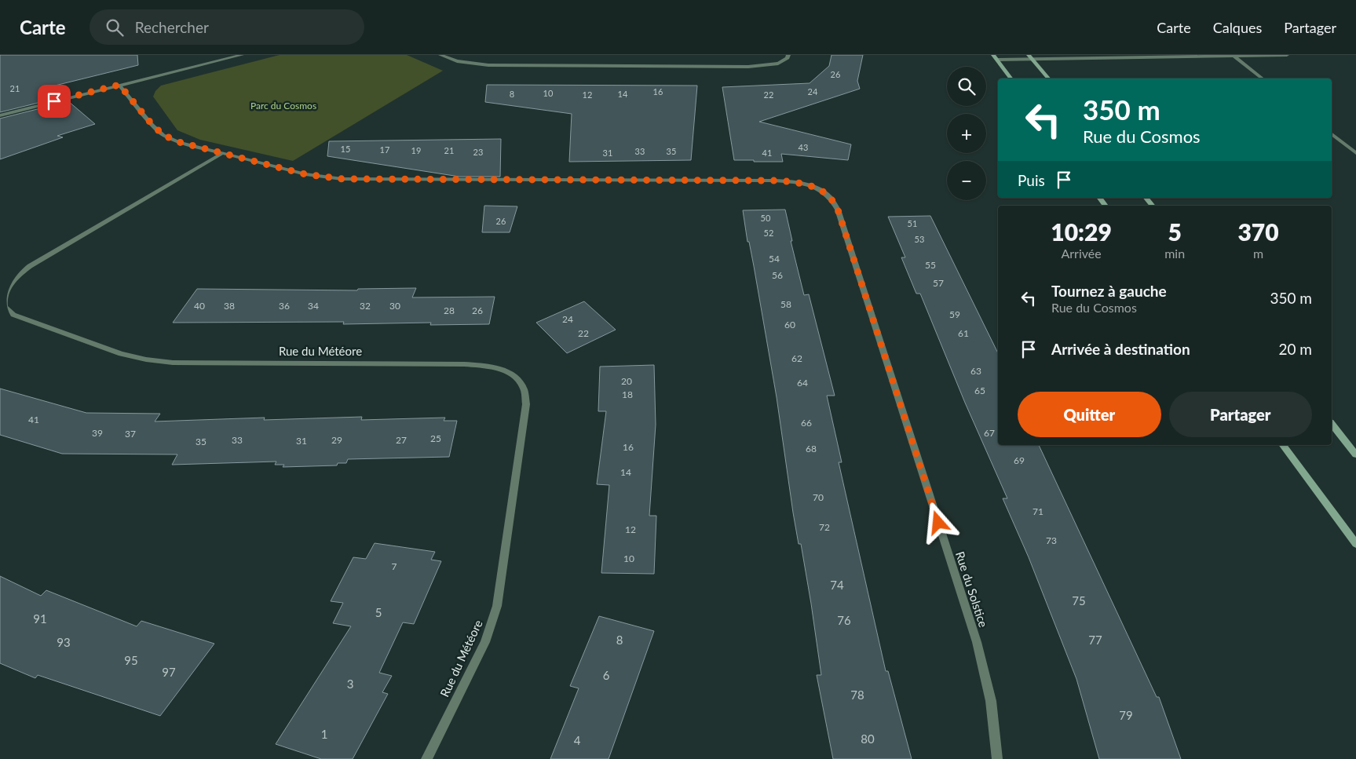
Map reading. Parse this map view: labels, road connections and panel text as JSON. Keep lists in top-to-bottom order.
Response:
{
  "streets": {
    "street": ["Rue du Météore", "Rue du Solstice"]
  },
  "crossings": [
    ["Rue du Météore", "Rue du Solstice"]
  ],
  "parks": ["Parc du Cosmos"],
  "house_numbers": [
    "26",
    "21",
    "16",
    "24",
    "10",
    "8",
    "14",
    "12",
    "22",
    "43",
    "15",
    "17",
    "19",
    "21",
    "33",
    "35",
    "23",
    "31",
    "41",
    "50",
    "26",
    "51",
    "52",
    "53",
    "54",
    "55",
    "56",
    "57",
    "58",
    "40",
    "38",
    "36",
    "34",
    "32",
    "30",
    "28",
    "26",
    "59",
    "24",
    "60",
    "22",
    "61",
    "62",
    "63",
    "20",
    "64",
    "65",
    "18",
    "41",
    "66",
    "39",
    "67",
    "37",
    "25",
    "33",
    "29",
    "27",
    "31",
    "35",
    "16",
    "68",
    "69",
    "14",
    "70",
    "71",
    "72",
    "12",
    "73",
    "10",
    "7",
    "74",
    "75",
    "5",
    "91",
    "76",
    "8",
    "77",
    "93",
    "95",
    "97",
    "6",
    "3",
    "78",
    "79",
    "1",
    "80",
    "4"
  ],
  "page": {
    "header": "Carte",
    "search": "Rechercher",
    "nav": ["Carte", "Calques", "Partager"],
    "map_buttons": ["+", "−"],
    "turn": ["350 m", "Rue du Cosmos"],
    "then": "Puis",
    "eta": [
      "10:29",
      "Arrivée",
      "5",
      "min",
      "370",
      "m"
    ],
    "list": [
      {
        "name": "Tournez à gauche",
        "note": "Rue du Cosmos",
        "value": "350 m"
      },
      {
        "name": "Arrivée à destination",
        "value": "20 m"
      }
    ],
    "buttons": ["Quitter", "Partager"]
  }
}
